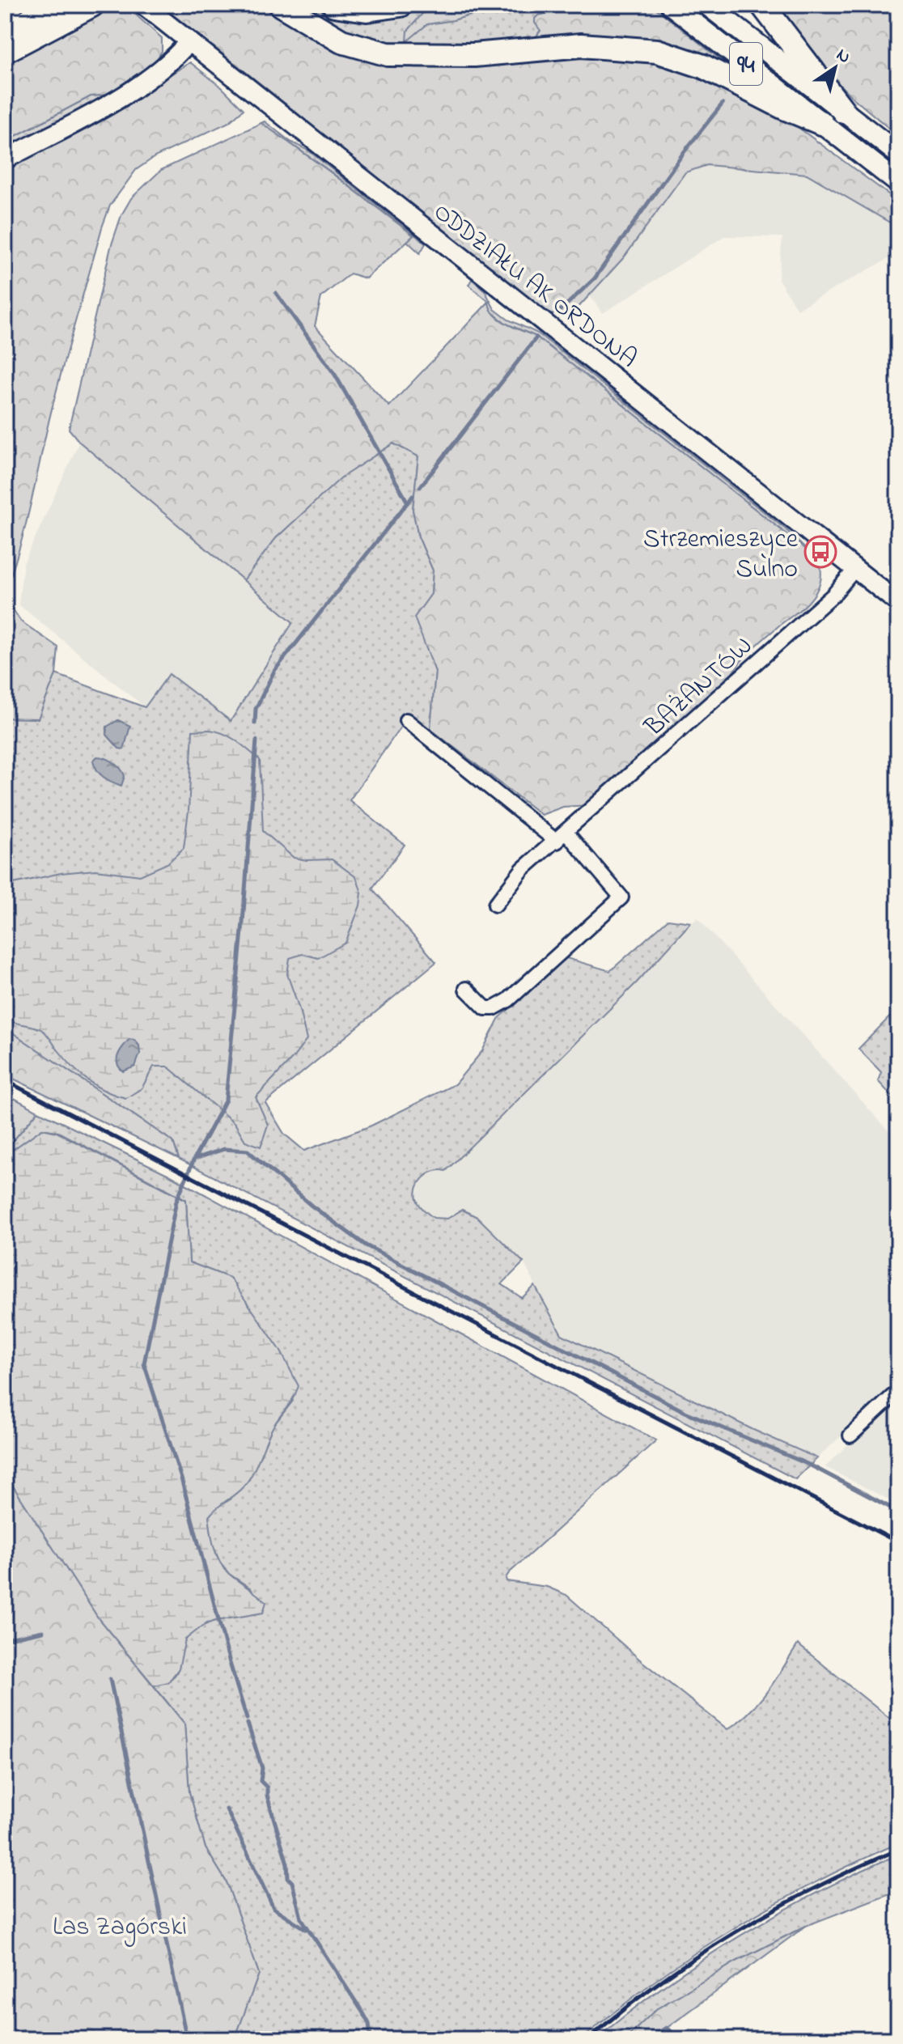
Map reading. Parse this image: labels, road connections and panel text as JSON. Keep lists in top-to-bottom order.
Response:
{
  "streets": {
    "main road": ["94"],
    "street": ["ODDZIAŁU AK ORDONA", "BAŻANTÓW"]
  },
  "crossings": [
    ["ODDZIAŁU AK ORDONA", "BAŻANTÓW"]
  ],
  "parks": ["Las Zagórski"],
  "places": {
    "bus stop": ["Strzemieszyce Sulno"]
  },
  "north": "top right"
}
